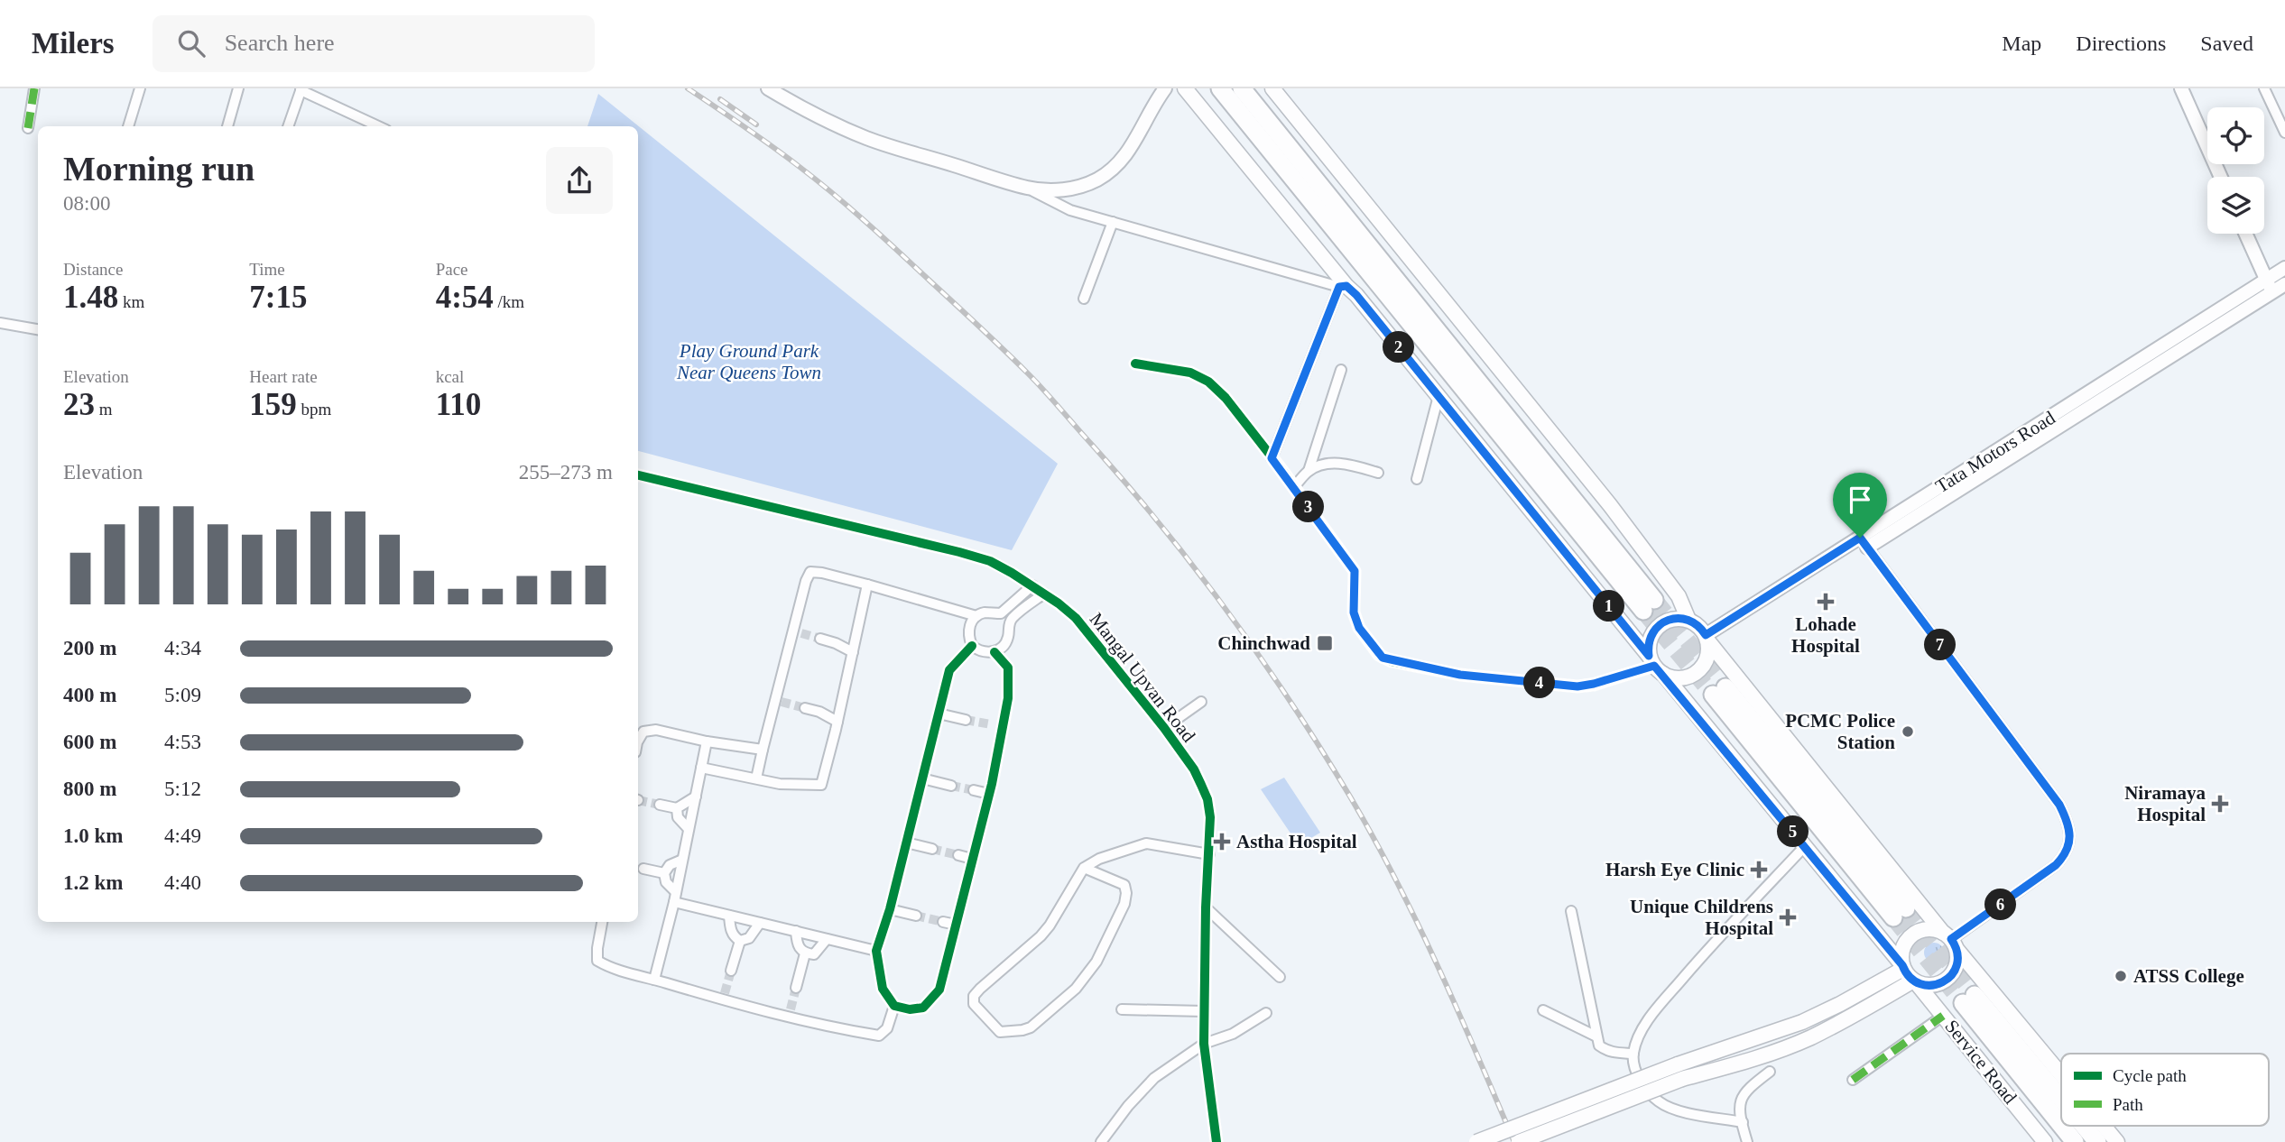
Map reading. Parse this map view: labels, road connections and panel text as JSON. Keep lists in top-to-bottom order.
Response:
{
  "streets": {
    "main road": ["Tata Motors Road", "Service Road"],
    "street": ["Mangal Upvan Road"]
  },
  "crossings": [
    ["Tata Motors Road", "Service Road"]
  ],
  "parks": ["Play Ground Park Near Queens Town"],
  "places": {
    "health": [
      "Lohade Hospital",
      "Niramaya Hospital",
      "Astha Hospital",
      "Harsh Eye Clinic",
      "Unique Childrens Hospital"
    ],
    "transit": ["Chinchwad"],
    "other": ["PCMC Police Station", "ATSS College"]
  },
  "legend": ["Cycle path", "Path"],
  "page": {
    "header": "Milers",
    "search": "Search here",
    "nav": ["Map", "Directions", "Saved"],
    "heading": ["Morning run", "08:00"],
    "stats": [
      ["Distance", "1.48 km"],
      ["Time", "7:15"],
      ["Pace", "4:54 /km"],
      ["Elevation", "23 m"],
      ["Heart rate", "159 bpm"],
      ["kcal", "110"]
    ],
    "pins": [
      "2",
      "3",
      "1",
      "7",
      "4",
      "5",
      "6"
    ],
    "chart": ["Elevation", "255–273 m"],
    "list": [
      {
        "name": "200 m",
        "note": "4:34"
      },
      {
        "name": "400 m",
        "note": "5:09"
      },
      {
        "name": "600 m",
        "note": "4:53"
      },
      {
        "name": "800 m",
        "note": "5:12"
      },
      {
        "name": "1.0 km",
        "note": "4:49"
      },
      {
        "name": "1.2 km",
        "note": "4:40"
      }
    ]
  }
}
